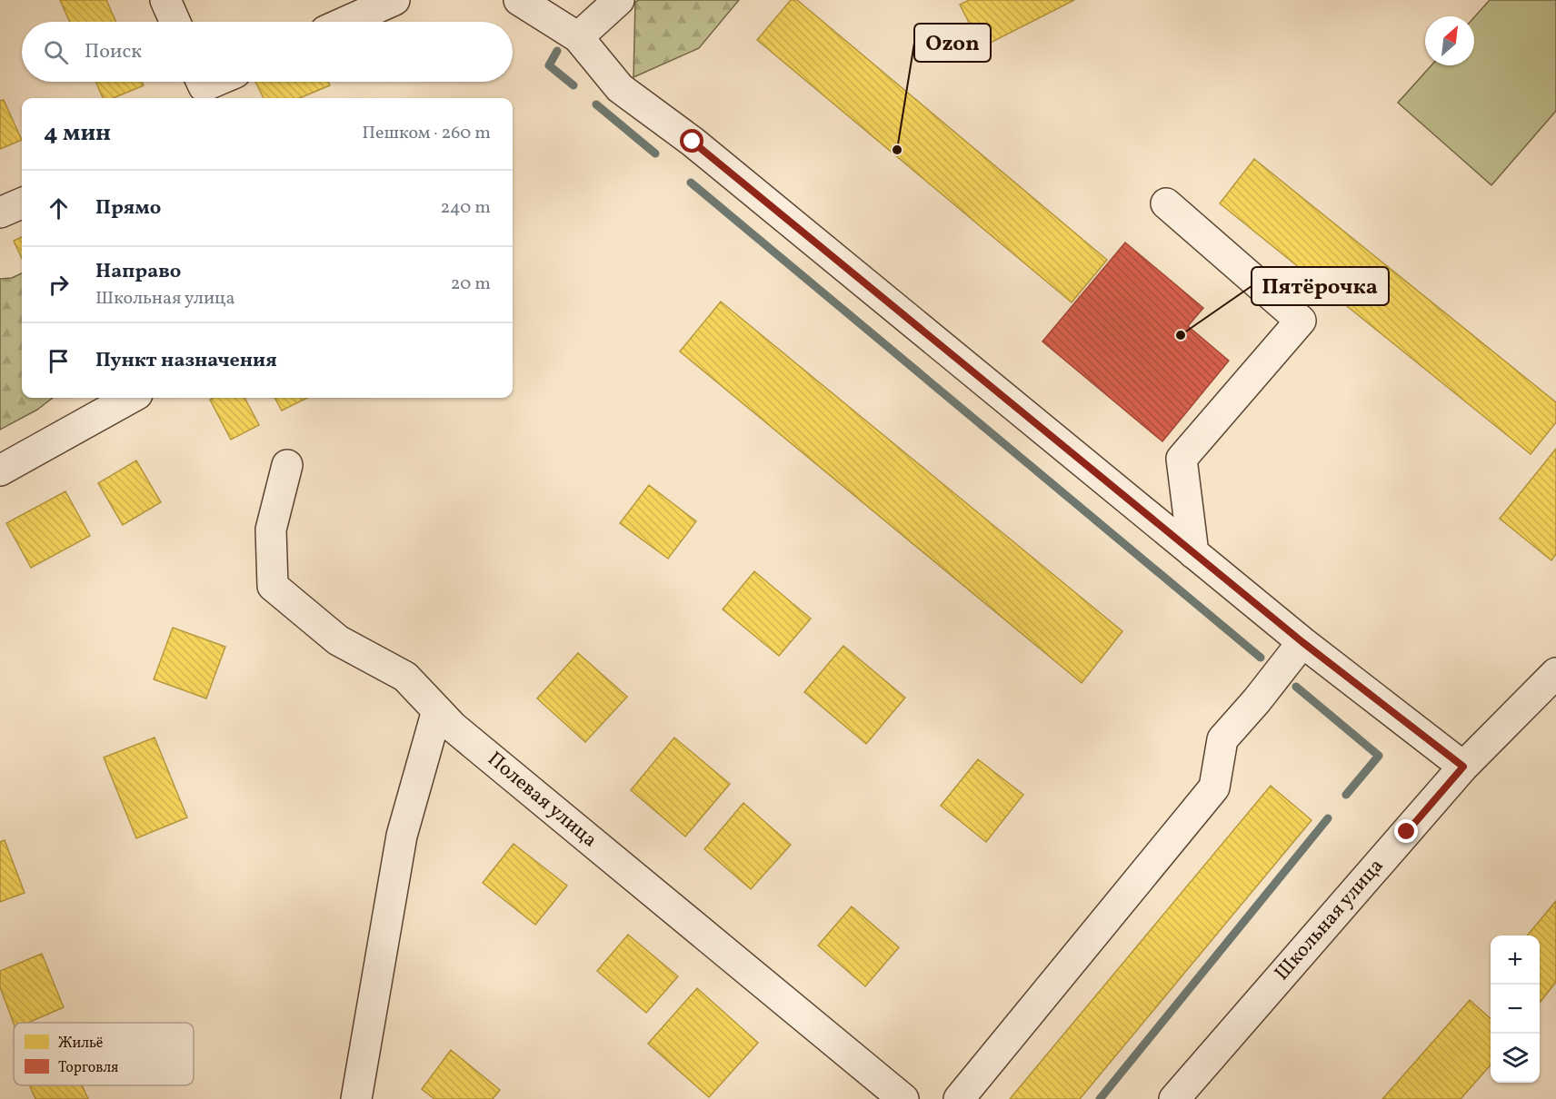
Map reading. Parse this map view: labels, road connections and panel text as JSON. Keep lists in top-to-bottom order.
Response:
{
  "streets": {
    "street": ["Полевая улица", "Школьная улица"]
  },
  "places": ["Ozon", "Пятёрочка"],
  "legend": ["Жильё", "Торговля"],
  "north": "top right",
  "page": {
    "search": "Поиск",
    "heading": ["4 мин", "Пешком · 260 m"],
    "list": [
      ["Прямо", "240 m"],
      ["Направо", "Школьная улица", "20 m"],
      "Пункт назначения"
    ],
    "map_buttons": ["+", "−"]
  }
}
